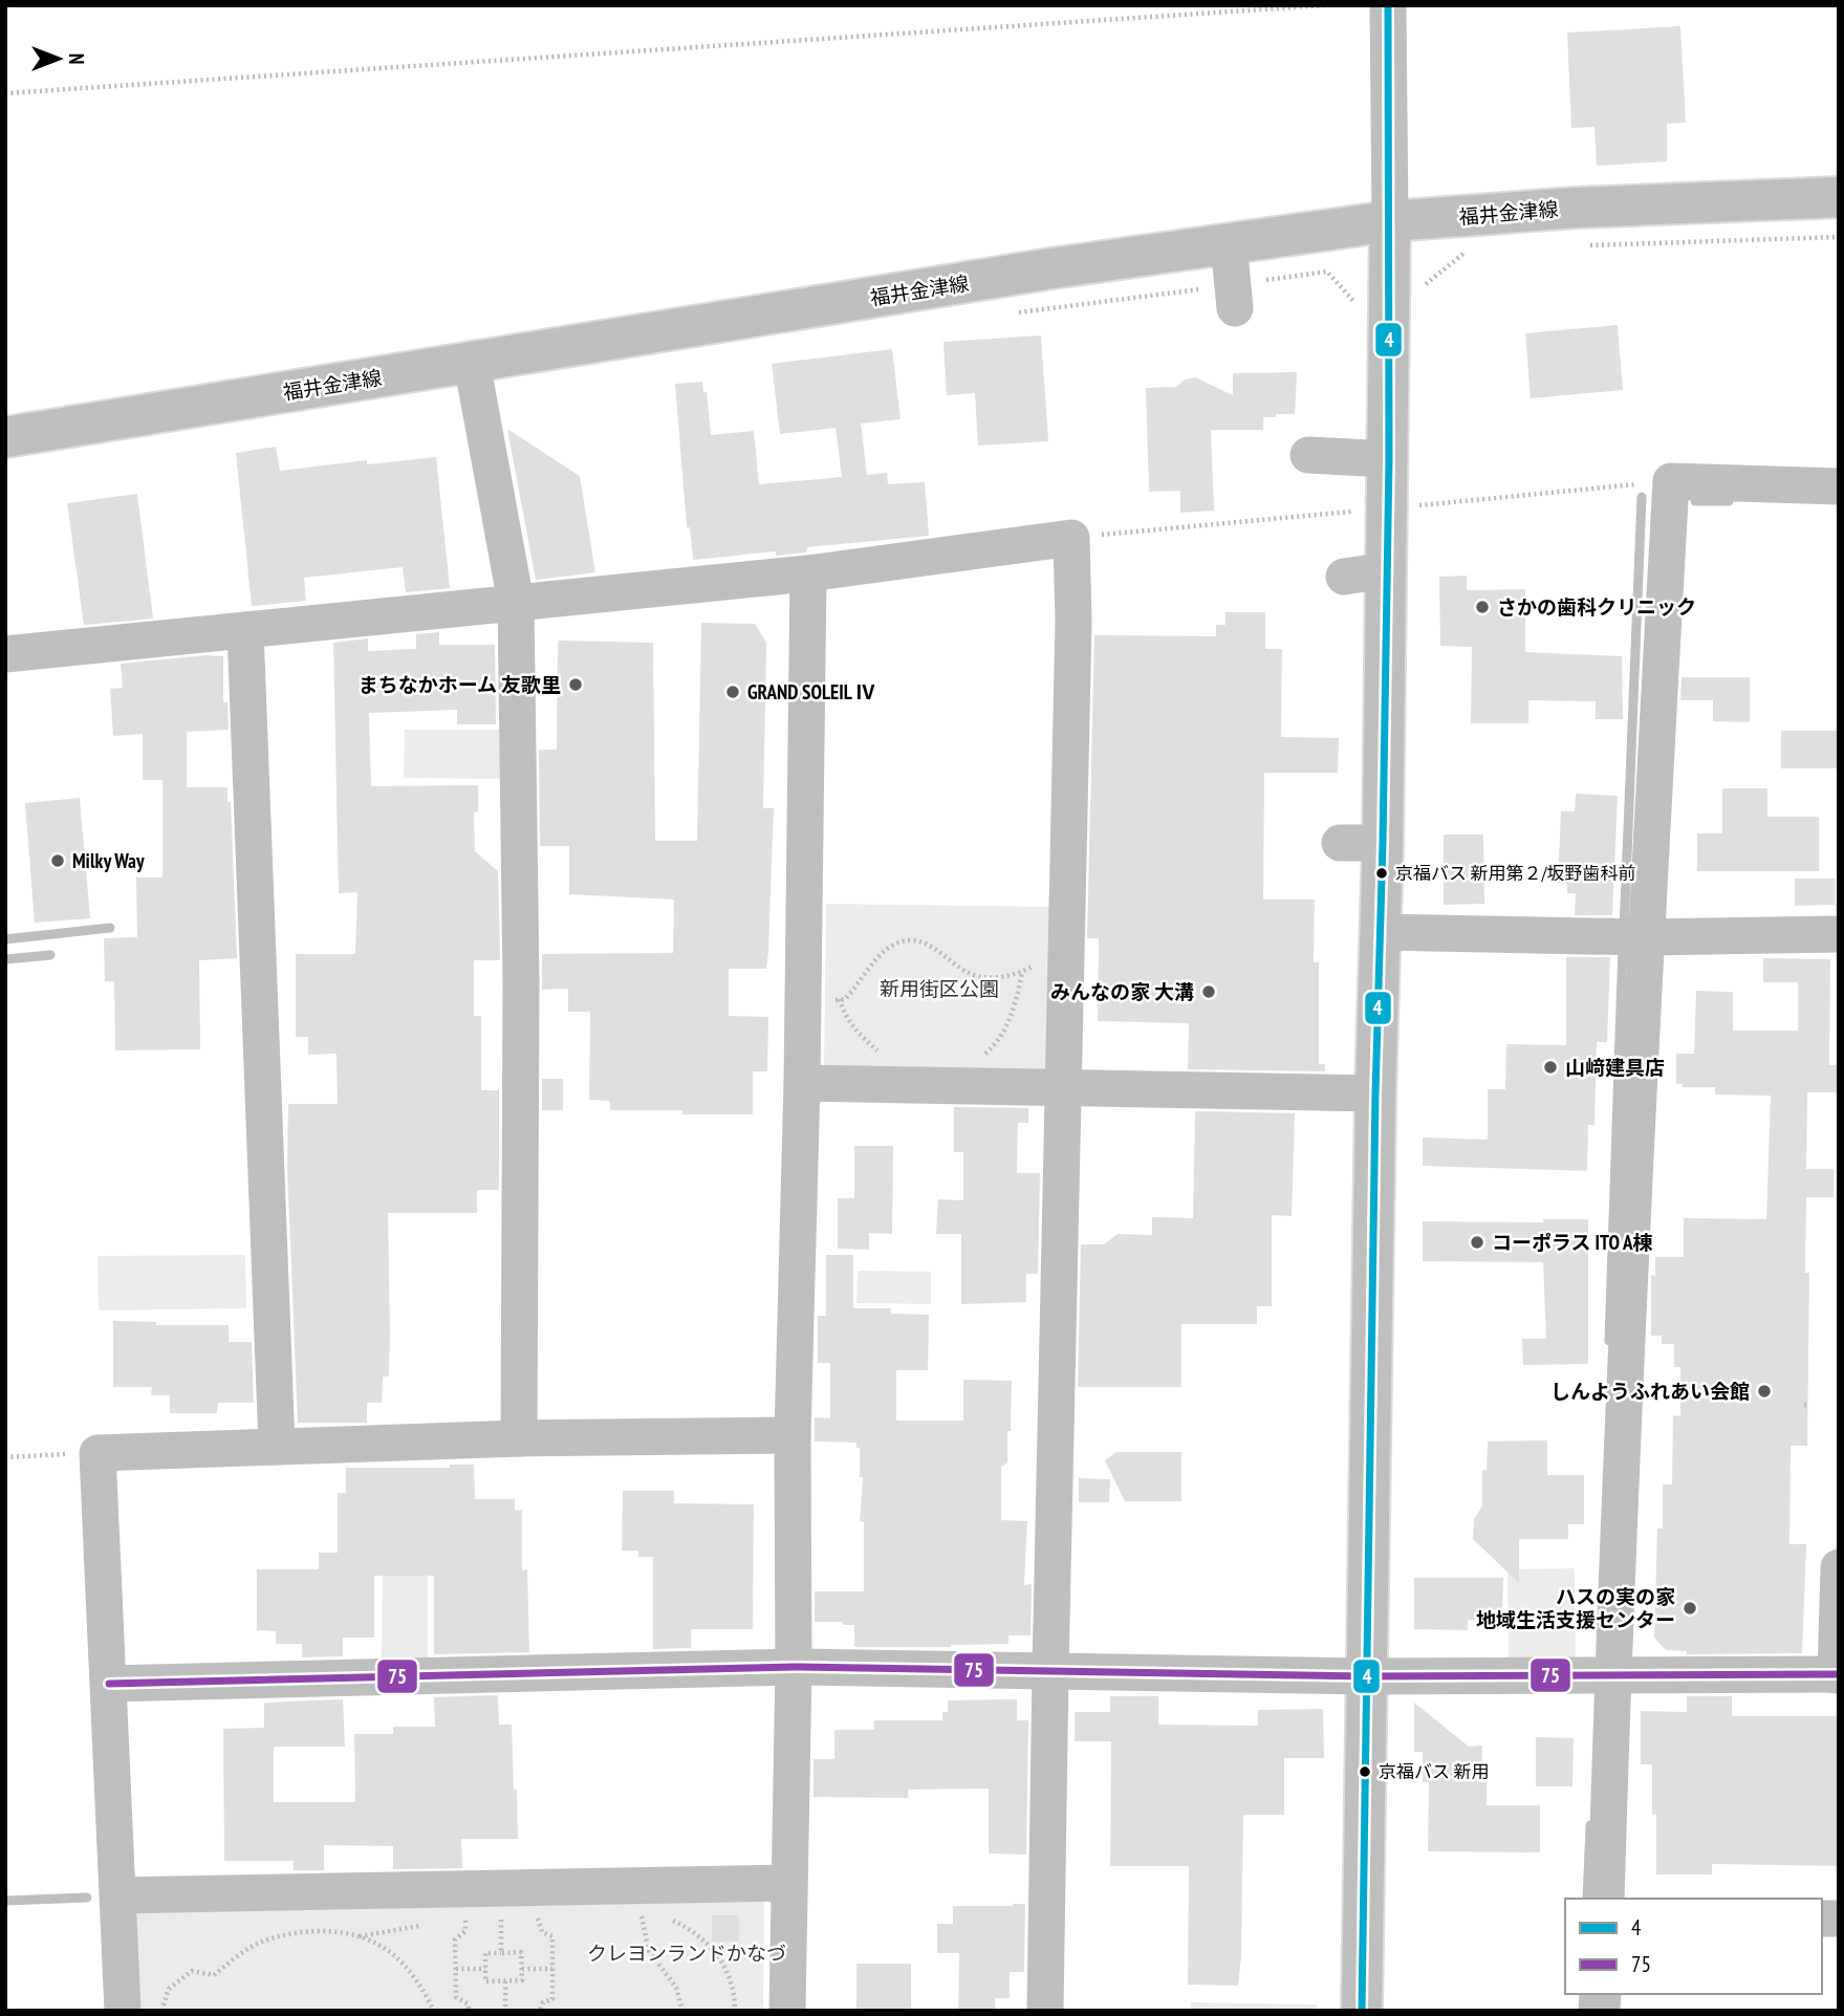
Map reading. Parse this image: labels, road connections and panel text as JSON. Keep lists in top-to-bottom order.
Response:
{
  "streets": {
    "main road": ["福井金津線"]
  },
  "parks": ["新用街区公園", "クレヨンランドかなづ"],
  "places": [
    "さかの歯科クリニック",
    "まちなかホーム 友歌里",
    "GRAND SOLEIL Ⅳ",
    "Milky Way",
    "京福バス 新用第２/坂野歯科前",
    "みんなの家 大溝",
    "山﨑建具店",
    "コーポラス ITO A棟",
    "しんようふれあい会館",
    "ハスの実の家 地域生活支援センター",
    "京福バス 新用"
  ],
  "lines": ["transit line 4", "transit line 75"],
  "legend": ["4", "75"],
  "north": "right"
}
